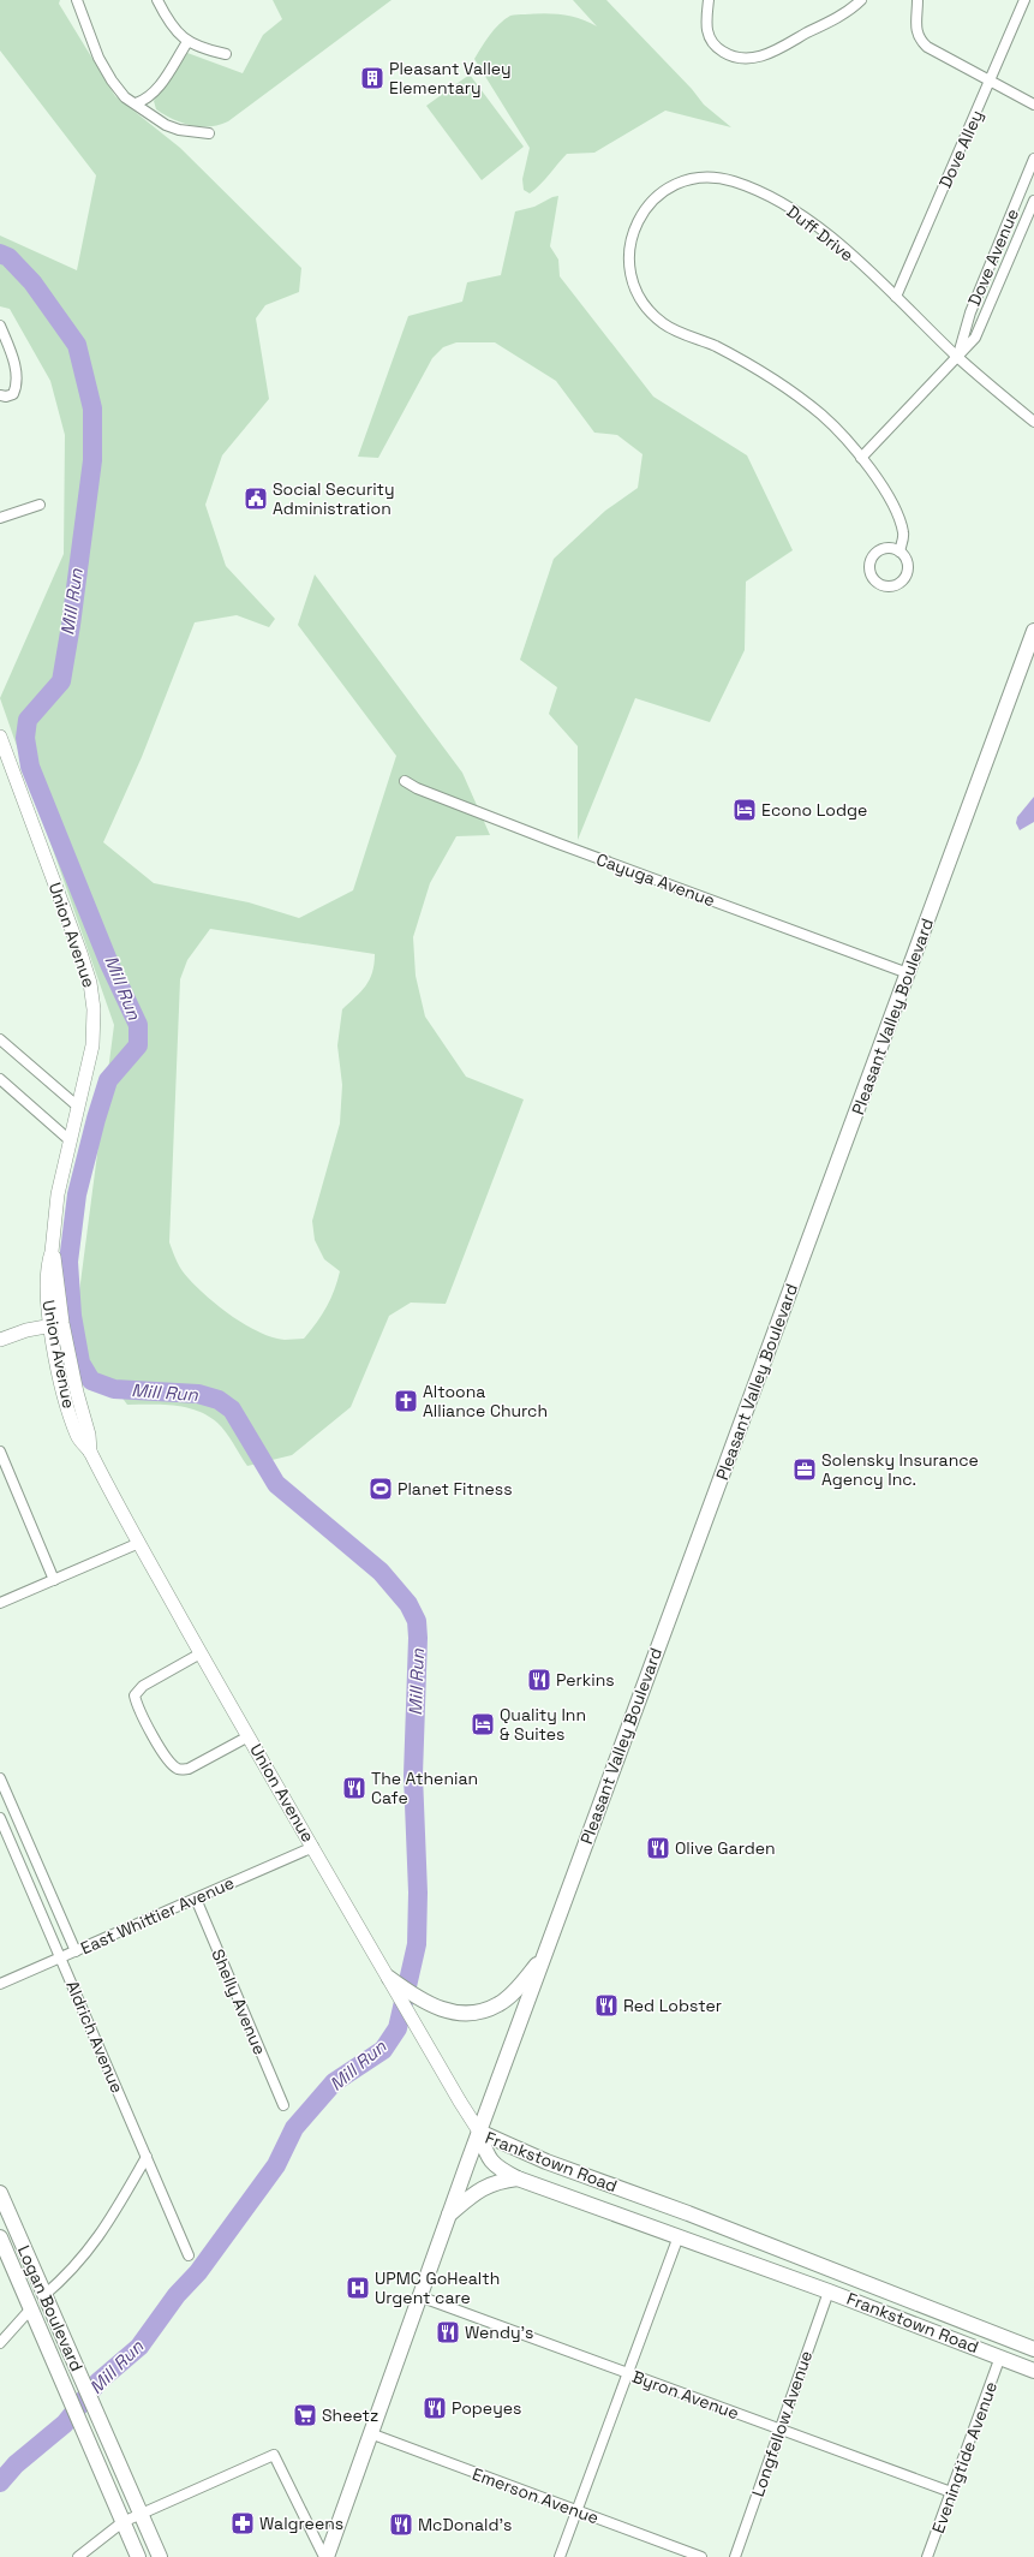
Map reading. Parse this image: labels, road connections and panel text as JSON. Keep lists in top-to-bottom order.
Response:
{
  "streets": {
    "main road": [
      "Union Avenue",
      "Pleasant Valley Boulevard",
      "Frankstown Road",
      "Logan Boulevard"
    ],
    "street": [
      "Dove Alley",
      "Duff Drive",
      "Dove Avenue",
      "Cayuga Avenue",
      "East Whittier Avenue",
      "Shelly Avenue",
      "Aldrich Avenue",
      "Byron Avenue",
      "Longfellow Avenue",
      "Eveningtide Avenue",
      "Emerson Avenue"
    ]
  },
  "crossings": [
    ["Dove Alley", "Duff Drive"],
    ["Duff Drive", "Dove Avenue"],
    ["Cayuga Avenue", "Pleasant Valley Boulevard"],
    ["Union Avenue", "Pleasant Valley Boulevard"],
    ["Union Avenue", "East Whittier Avenue"],
    ["Union Avenue", "Frankstown Road"],
    ["Pleasant Valley Boulevard", "Frankstown Road"],
    ["Pleasant Valley Boulevard", "Byron Avenue"],
    ["Pleasant Valley Boulevard", "Emerson Avenue"],
    ["East Whittier Avenue", "Shelly Avenue"],
    ["East Whittier Avenue", "Aldrich Avenue"],
    ["Frankstown Road", "Longfellow Avenue"],
    ["Frankstown Road", "Eveningtide Avenue"],
    ["Byron Avenue", "Longfellow Avenue"],
    ["Byron Avenue", "Eveningtide Avenue"]
  ],
  "water": ["Mill Run"],
  "places": {
    "building": ["Pleasant Valley Elementary"],
    "public building": ["Social Security Administration"],
    "hotel": ["Econo Lodge", "Quality Inn & Suites"],
    "church": ["Altoona Alliance Church"],
    "office": ["Solensky Insurance Agency Inc."],
    "sports": ["Planet Fitness"],
    "restaurant": [
      "Perkins",
      "The Athenian Cafe",
      "Olive Garden",
      "Red Lobster",
      "Wendy's",
      "Popeyes",
      "McDonald's"
    ],
    "hospital": ["UPMC GoHealth Urgent care"],
    "supermarket": ["Sheetz"],
    "pharmacy": ["Walgreens"]
  }
}
